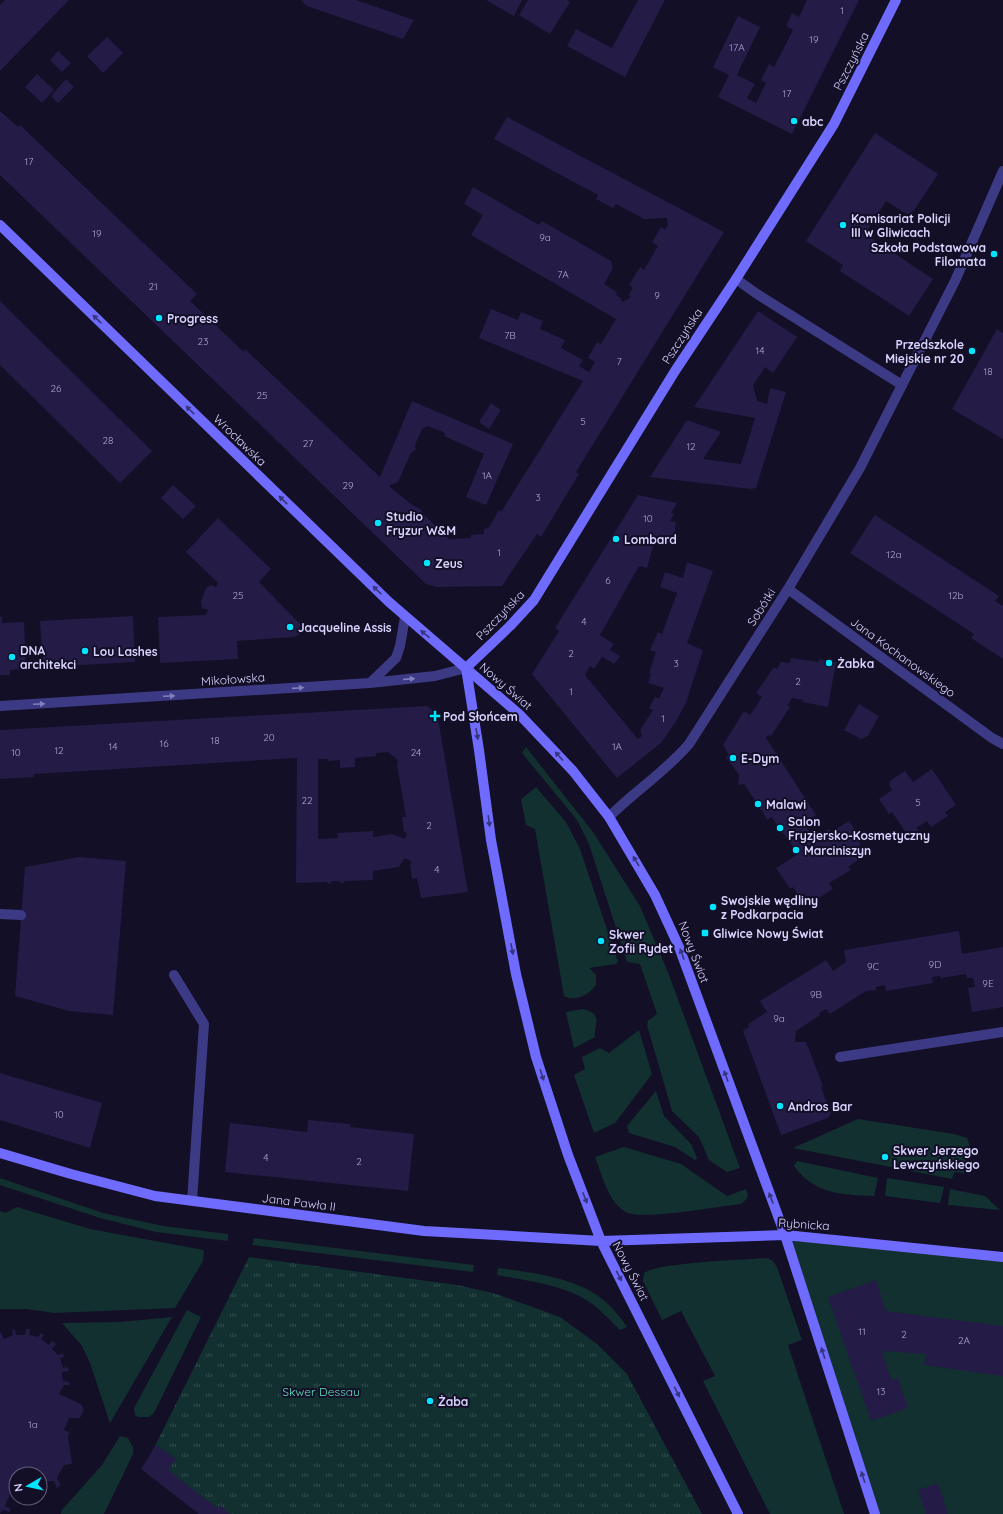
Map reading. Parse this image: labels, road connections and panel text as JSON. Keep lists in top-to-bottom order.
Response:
{
  "streets": {
    "main road": [
      "Pszczyńska",
      "Wrocławska",
      "Nowy Świat",
      "Jana Pawła II",
      "Rybnicka"
    ],
    "street": ["Sobótki", "Jana Kochanowskiego", "Mikołowska"]
  },
  "crossings": [
    ["Pszczyńska", "Wrocławska"],
    ["Pszczyńska", "Mikołowska"],
    ["Pszczyńska", "Nowy Świat"],
    ["Wrocławska", "Mikołowska"],
    ["Wrocławska", "Nowy Świat"],
    ["Sobótki", "Jana Kochanowskiego"],
    ["Sobótki", "Nowy Świat"],
    ["Mikołowska", "Nowy Świat"],
    ["Nowy Świat", "Jana Pawła II"],
    ["Nowy Świat", "Rybnicka"],
    ["Jana Pawła II", "Rybnicka"]
  ],
  "one_way": ["Wrocławska", "Mikołowska"],
  "parks": ["Skwer Dessau"],
  "places": {
    "other": [
      "abc",
      "Komisariat Policji III w Gliwicach",
      "Szkoła Podstawowa Filomata",
      "Progress",
      "Przedszkole Miejskie nr 20",
      "Studio Fryzur W&M",
      "Lombard",
      "Zeus",
      "Jacqueline Assis",
      "Lou Lashes",
      "DNA architekci",
      "Żabka",
      "E-Dym",
      "Malawi",
      "Salon Fryzjersko-Kosmetyczny",
      "Marciniszyn",
      "Swojskie wędliny z Podkarpacia",
      "Skwer Zofii Rydet",
      "Andros Bar",
      "Skwer Jerzego Lewczyńskiego",
      "Żaba"
    ],
    "health": ["Pod Słońcem"],
    "transit": ["Gliwice Nowy Świat"]
  },
  "house_numbers": [
    "1",
    "19",
    "17A",
    "17",
    "17",
    "19",
    "9a",
    "7A",
    "21",
    "9",
    "7B",
    "23",
    "14",
    "7",
    "18",
    "26",
    "25",
    "5",
    "28",
    "27",
    "12",
    "1A",
    "29",
    "3",
    "10",
    "1",
    "12a",
    "6",
    "25",
    "12b",
    "4",
    "2",
    "3",
    "2",
    "1",
    "1",
    "20",
    "18",
    "16",
    "14",
    "1A",
    "12",
    "10",
    "24",
    "22",
    "5",
    "2",
    "4",
    "9D",
    "9C",
    "9E",
    "9B",
    "9a",
    "10",
    "4",
    "2",
    "11",
    "2",
    "2A",
    "13",
    "1a"
  ],
  "north": "left"
}
